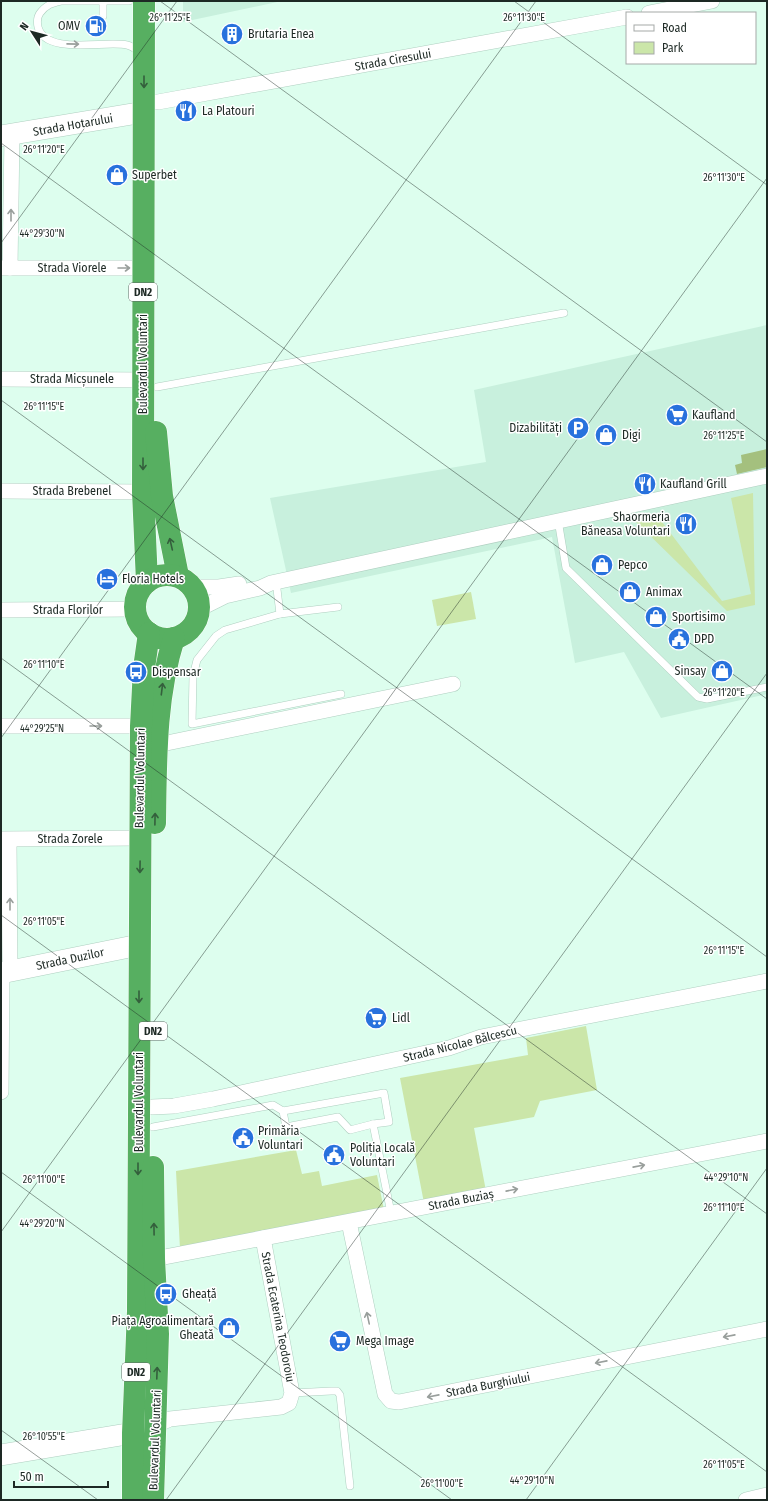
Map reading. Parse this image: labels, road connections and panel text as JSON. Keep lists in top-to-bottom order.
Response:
{
  "streets": {
    "highway": ["DN2", "Bulevardul Voluntari"],
    "street": [
      "Strada Ciresului",
      "Strada Hotarului",
      "Strada Viorele",
      "Strada Micșunele",
      "Strada Brebenel",
      "Strada Florilor",
      "Strada Zorele",
      "Strada Duzilor",
      "Strada Nicolae Bălcescu",
      "Strada Buziaș",
      "Strada Ecaterina Teodoroiu",
      "Strada Burghiului"
    ]
  },
  "crossings": [
    ["Strada Ciresului", "Strada Hotarului"],
    ["Strada Ciresului", "Bulevardul Voluntari"],
    ["Strada Hotarului", "Bulevardul Voluntari"],
    ["Strada Viorele", "Bulevardul Voluntari"],
    ["Bulevardul Voluntari", "Strada Micșunele"],
    ["Bulevardul Voluntari", "Strada Brebenel"],
    ["Bulevardul Voluntari", "Strada Florilor"],
    ["Bulevardul Voluntari", "Strada Zorele"],
    ["Bulevardul Voluntari", "Strada Duzilor"],
    ["Bulevardul Voluntari", "Strada Nicolae Bălcescu"],
    ["Bulevardul Voluntari", "Strada Buziaș"],
    ["Bulevardul Voluntari", "Strada Ecaterina Teodoroiu"],
    ["Strada Buziaș", "Strada Ecaterina Teodoroiu"],
    ["Strada Buziaș", "Strada Burghiului"]
  ],
  "one_way": ["Strada Viorele", "Strada Buziaș"],
  "places": {
    "fuel station": ["OMV"],
    "building": ["Brutaria Enea"],
    "restaurant": ["La Platouri", "Kaufland Grill", "Shaormeria Băneasa Voluntari"],
    "shop": [
      "Superbet",
      "Digi",
      "Pepco",
      "Animax",
      "Sportisimo",
      "Sinsay",
      "Piața Agroalimentară Gheată"
    ],
    "supermarket": ["Kaufland", "Lidl", "Mega Image"],
    "parking": ["Dizabilități"],
    "hotel": ["Floria Hotels"],
    "public building": ["DPD", "Primăria Voluntari", "Poliția Locală Voluntari"],
    "bus stop": ["Dispensar", "Gheață"]
  },
  "legend": ["Road", "Park"],
  "scale_bar": "50 m",
  "north": "top left",
  "coordinates": [
    "26°11'25\"E",
    "26°11'30\"E",
    "26°11'20\"E",
    "44°29'30\"N",
    "26°11'15\"E",
    "26°11'10\"E",
    "44°29'25\"N",
    "26°11'05\"E",
    "44°29'10\"N",
    "26°11'00\"E",
    "44°29'20\"N",
    "26°10'55\"E"
  ]
}
